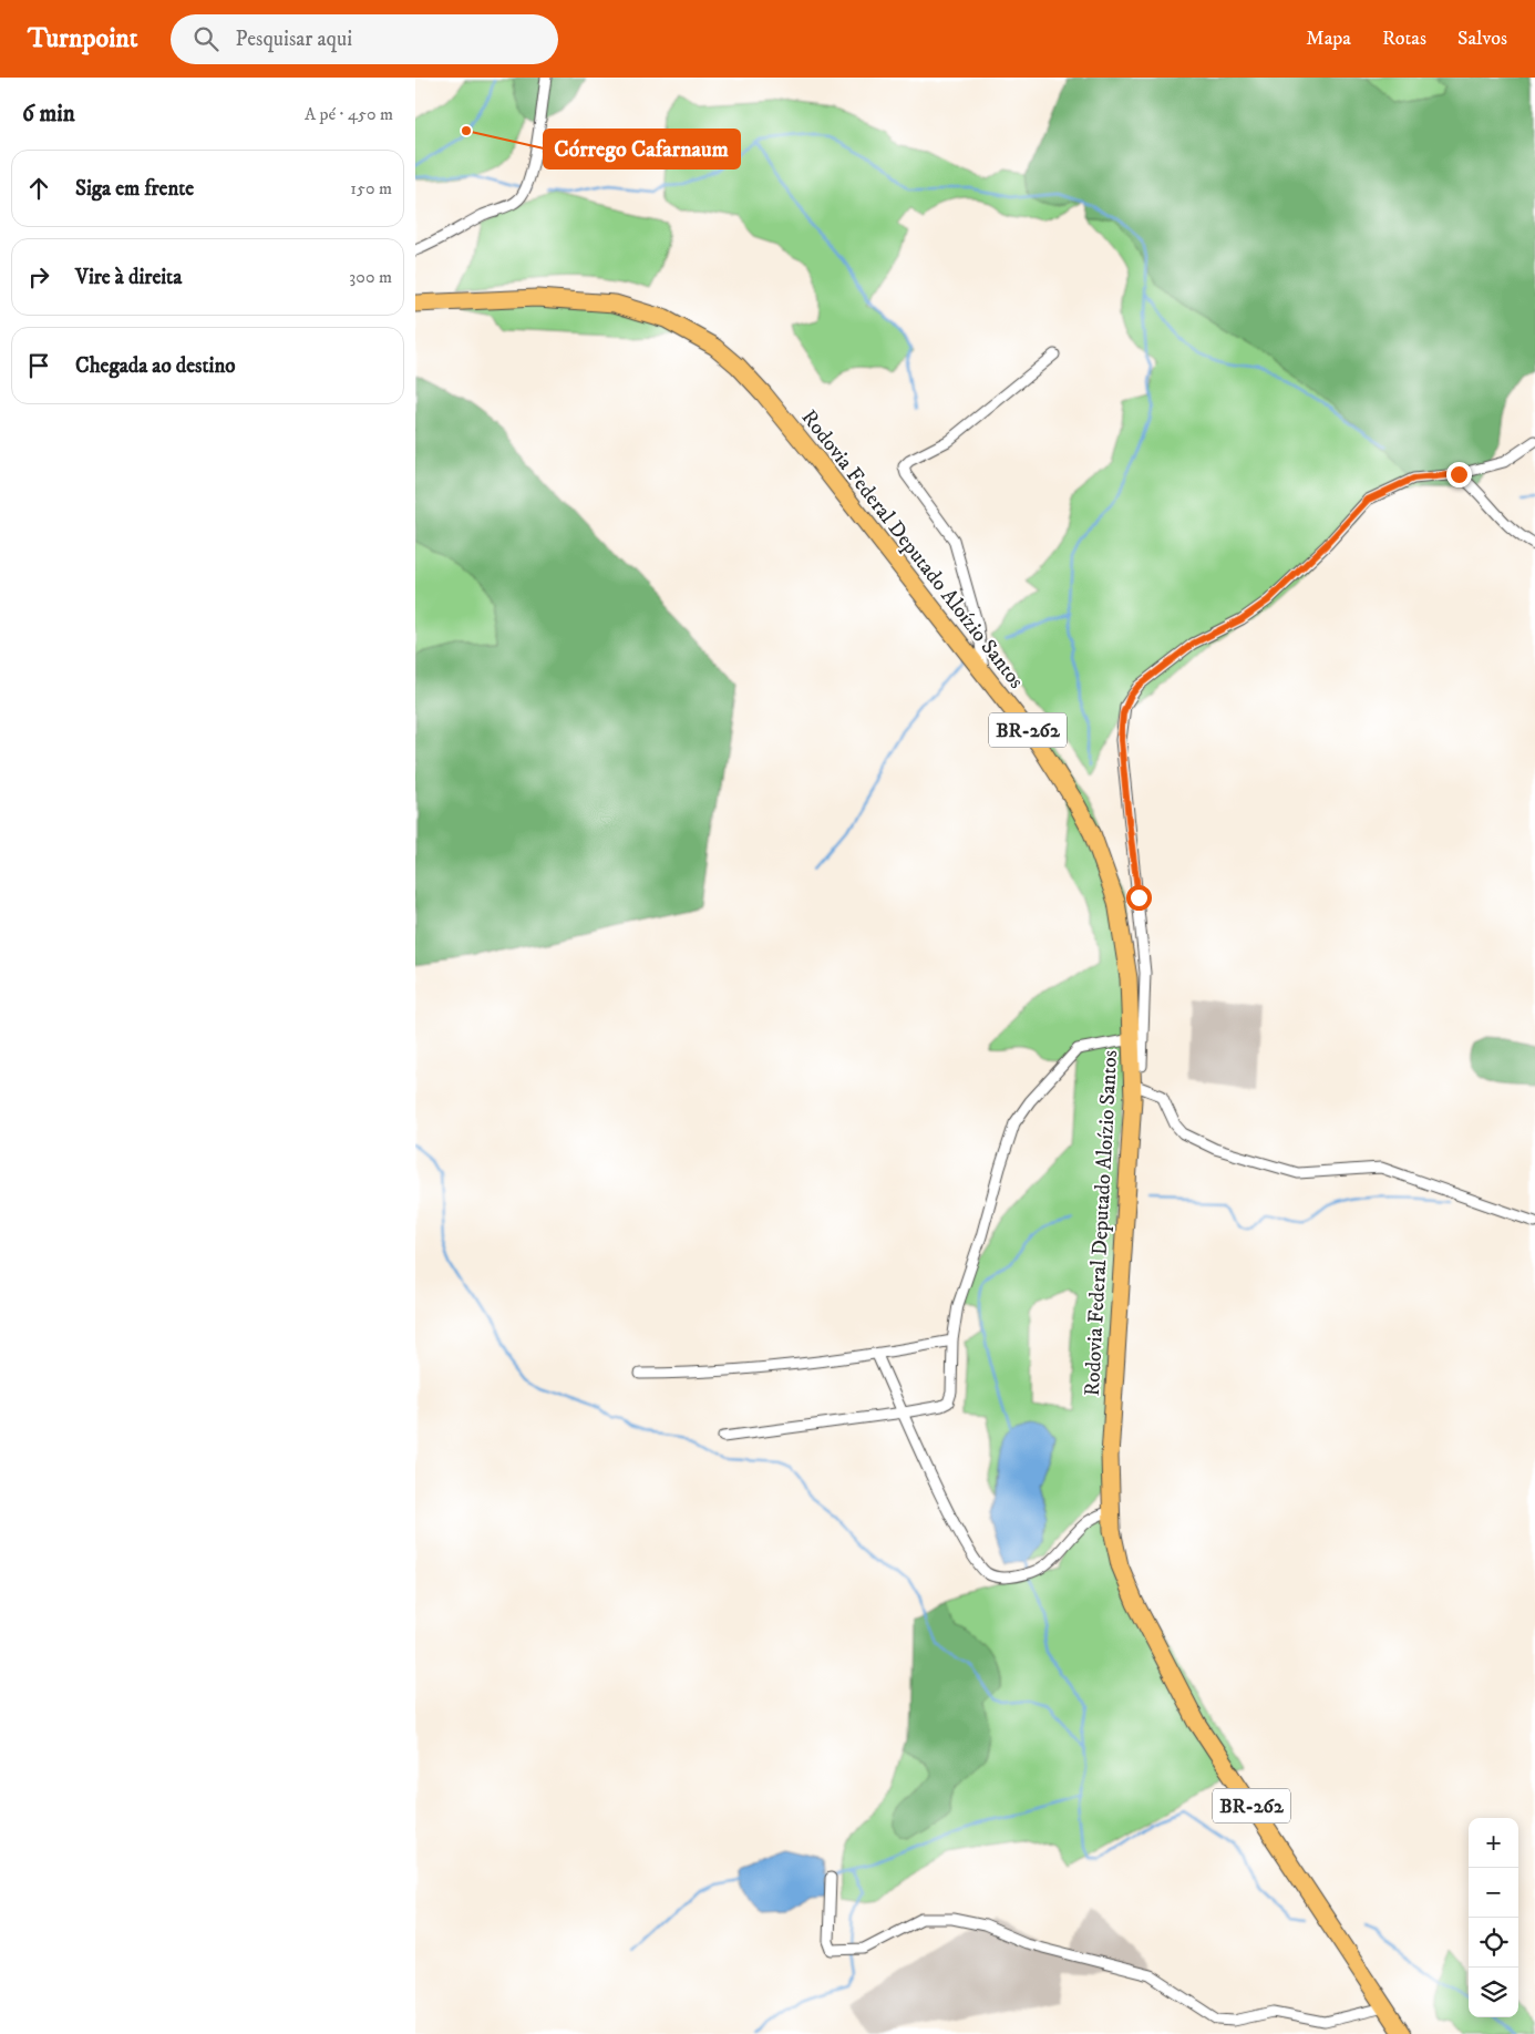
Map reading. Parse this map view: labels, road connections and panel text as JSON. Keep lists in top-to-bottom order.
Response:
{
  "streets": {
    "highway": ["Rodovia Federal Deputado Aloízio Santos", "BR-262"]
  },
  "places": ["Córrego Cafarnaum"],
  "page": {
    "header": "Turnpoint",
    "search": "Pesquisar aqui",
    "nav": ["Mapa", "Rotas", "Salvos"],
    "heading": ["6 min", "A pé · 450 m"],
    "list": [
      ["Siga em frente", "150 m"],
      ["Vire à direita", "300 m"],
      "Chegada ao destino"
    ],
    "map_buttons": ["+", "−"]
  }
}
